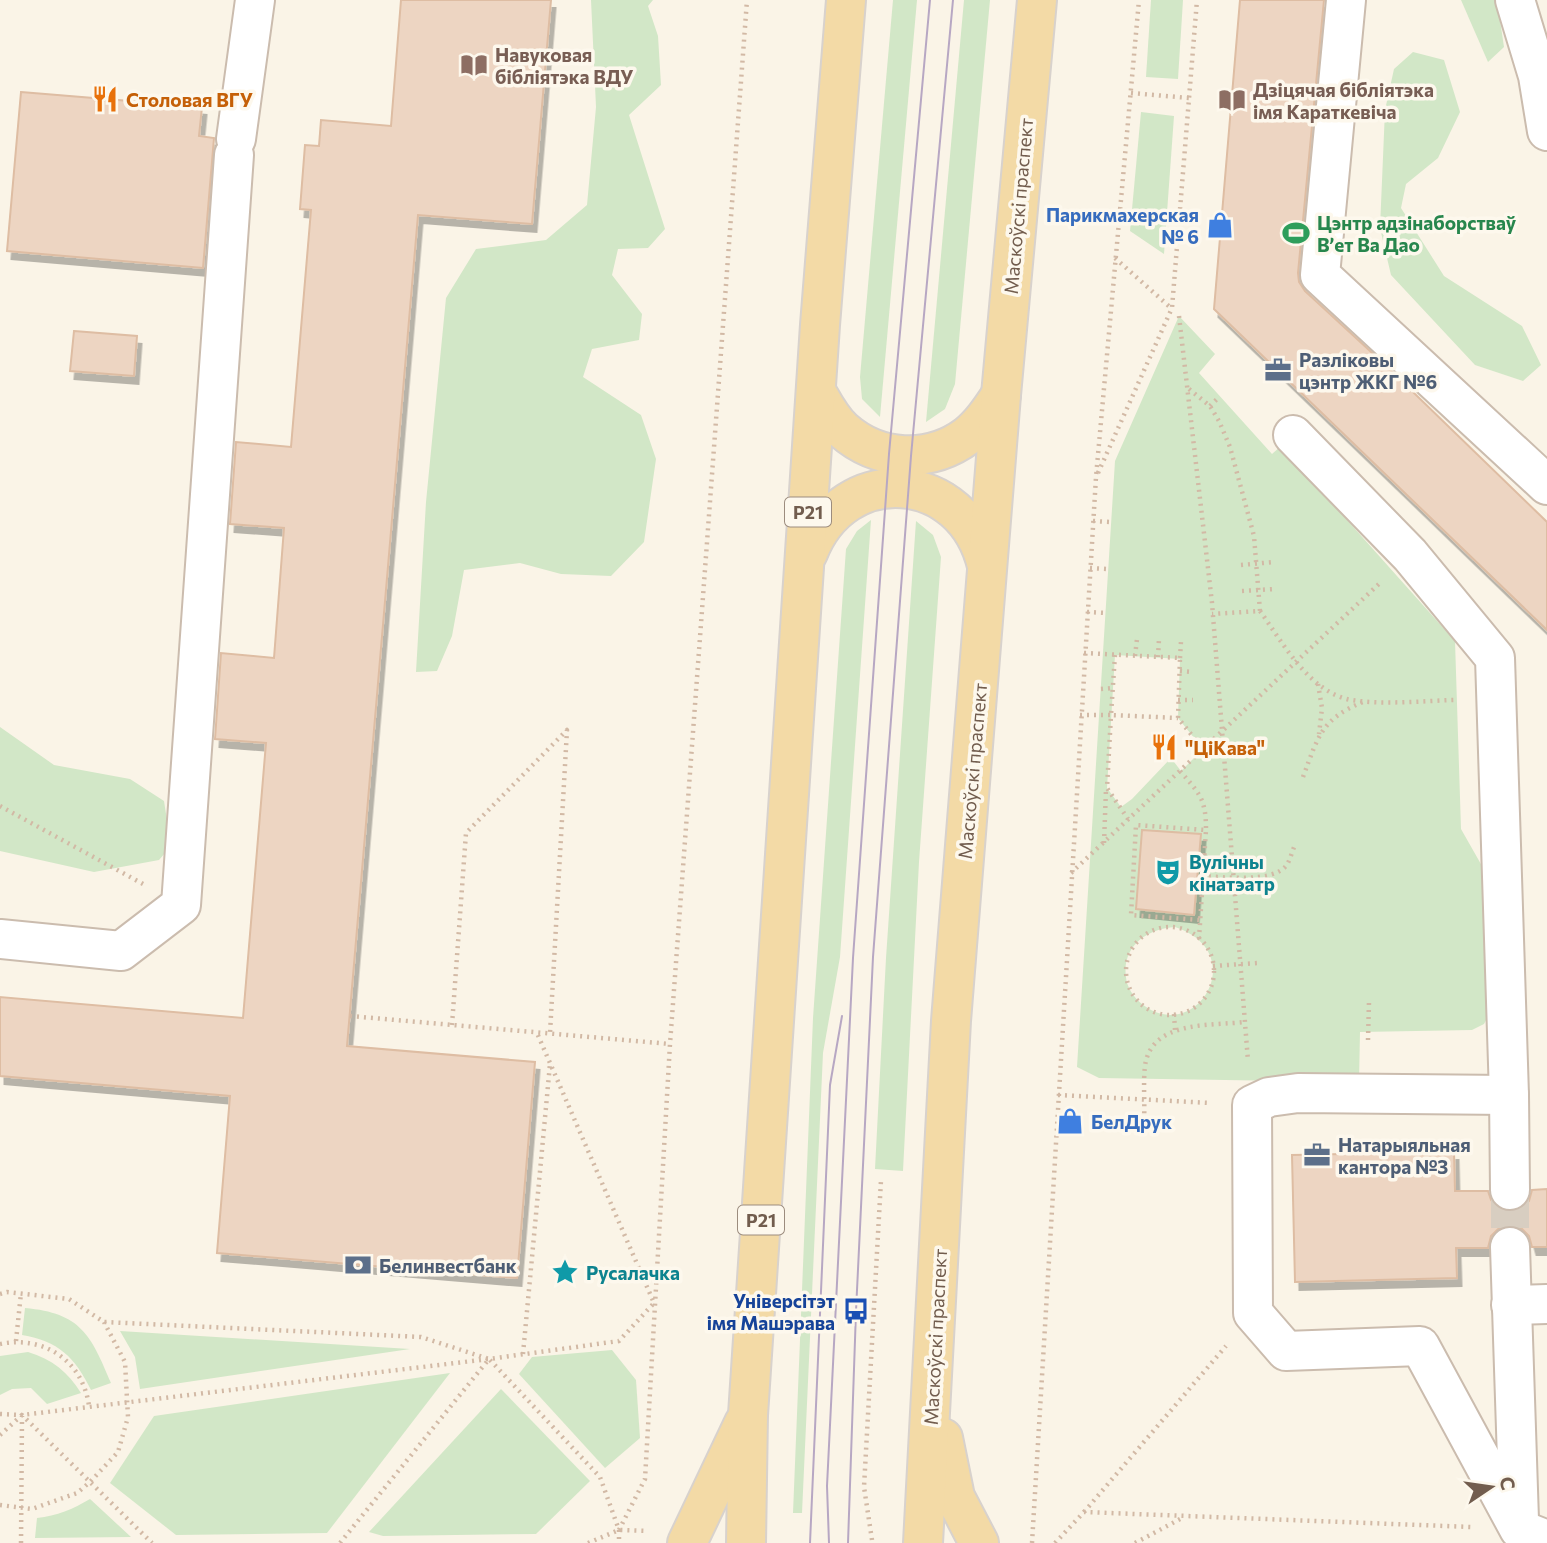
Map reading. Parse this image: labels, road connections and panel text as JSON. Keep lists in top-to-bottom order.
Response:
{
  "streets": {
    "main road": ["Маскоўскі праспект", "Р21"]
  },
  "places": {
    "library": ["Навуковая бібліятэка ВДУ", "Дзіцячая бібліятэка імя Караткевіча"],
    "restaurant": ["Столовая ВГУ", "\"ЦіКава\""],
    "shop": ["Парикмахерская № 6", "БелДрук"],
    "sports": ["Цэнтр адзінаборстваў Вʼет Ва Дао"],
    "office": ["Разліковы цэнтр ЖКГ №6", "Натарыяльная кантора №3"],
    "theatre": ["Вулічны кінатэатр"],
    "bank": ["Белинвестбанк"],
    "place": ["Русалачка"],
    "bus stop": ["Універсітэт імя Машэрава"]
  },
  "north": "right"
}
